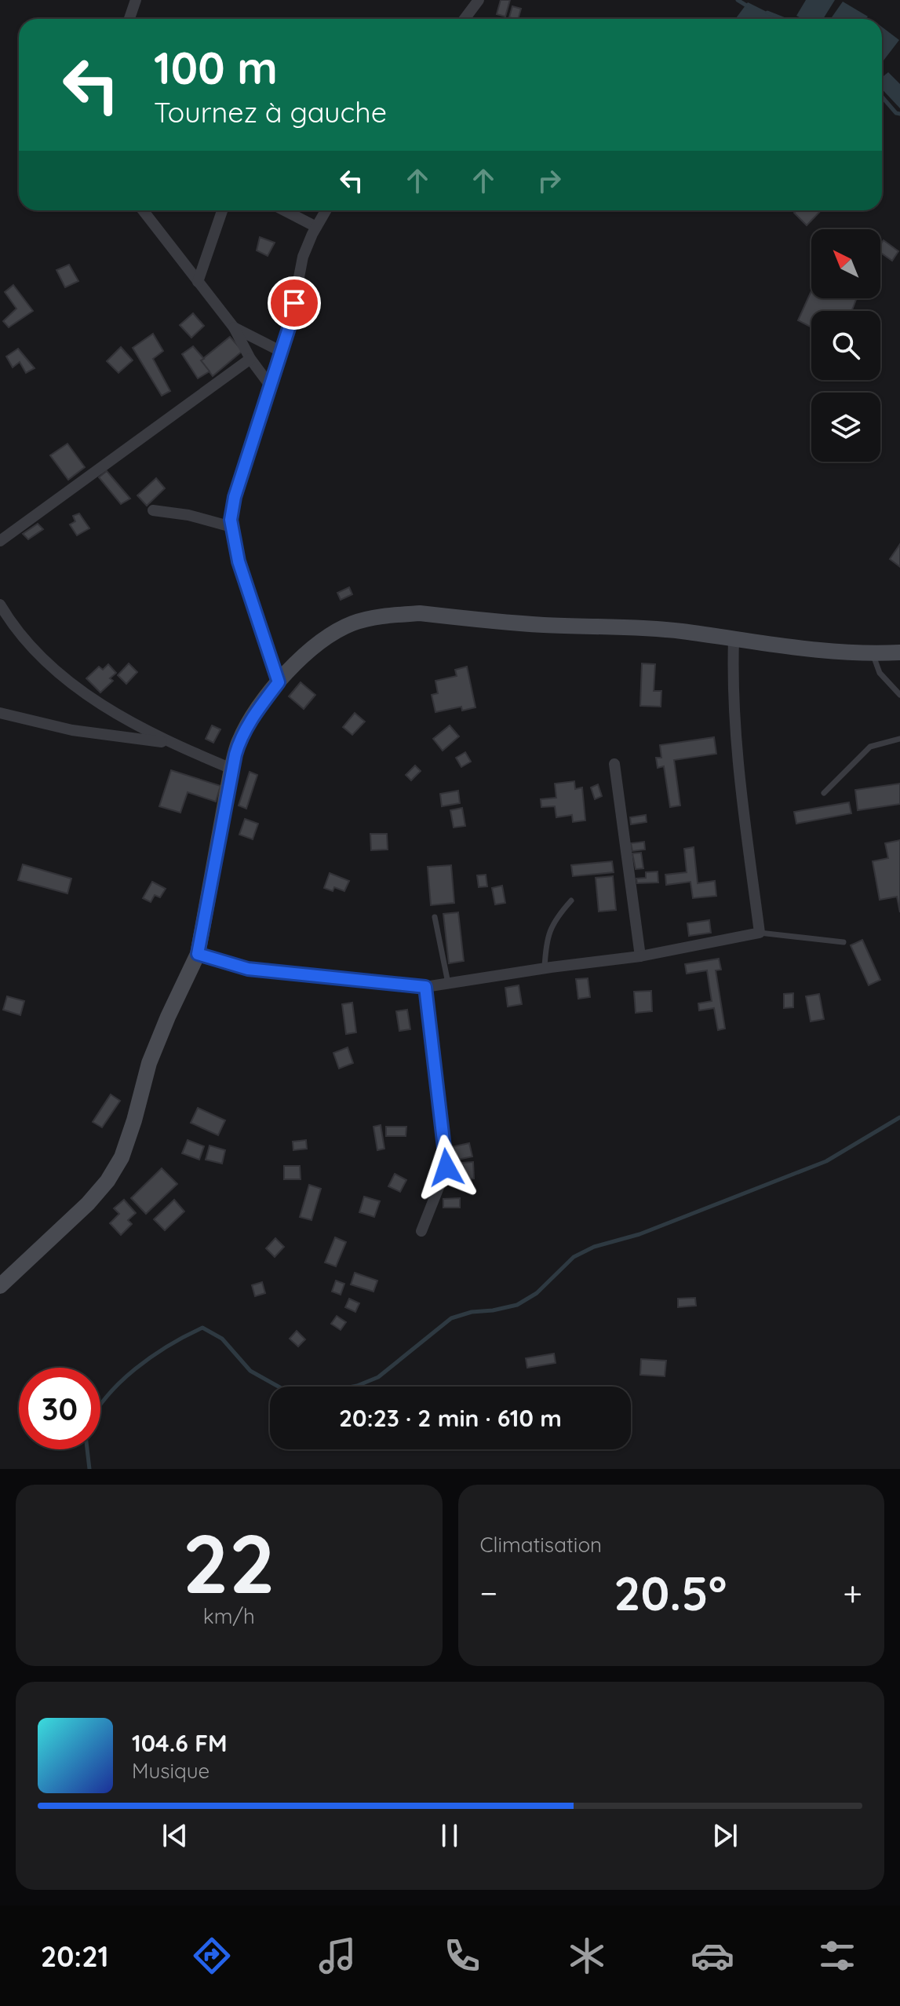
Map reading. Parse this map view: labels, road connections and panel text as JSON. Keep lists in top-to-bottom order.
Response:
{
  "north": "top left",
  "page": {
    "turn": ["100 m", "Tournez à gauche"],
    "limit": "30",
    "trip": "20:23 · 2 min · 610 m",
    "tile": [
      ["22", "km/h"],
      "Climatisation"
    ],
    "heat": ["−", "20.5°", "+"],
    "song": ["104.6 FM", "Musique"],
    "tabs": "20:21"
  }
}
